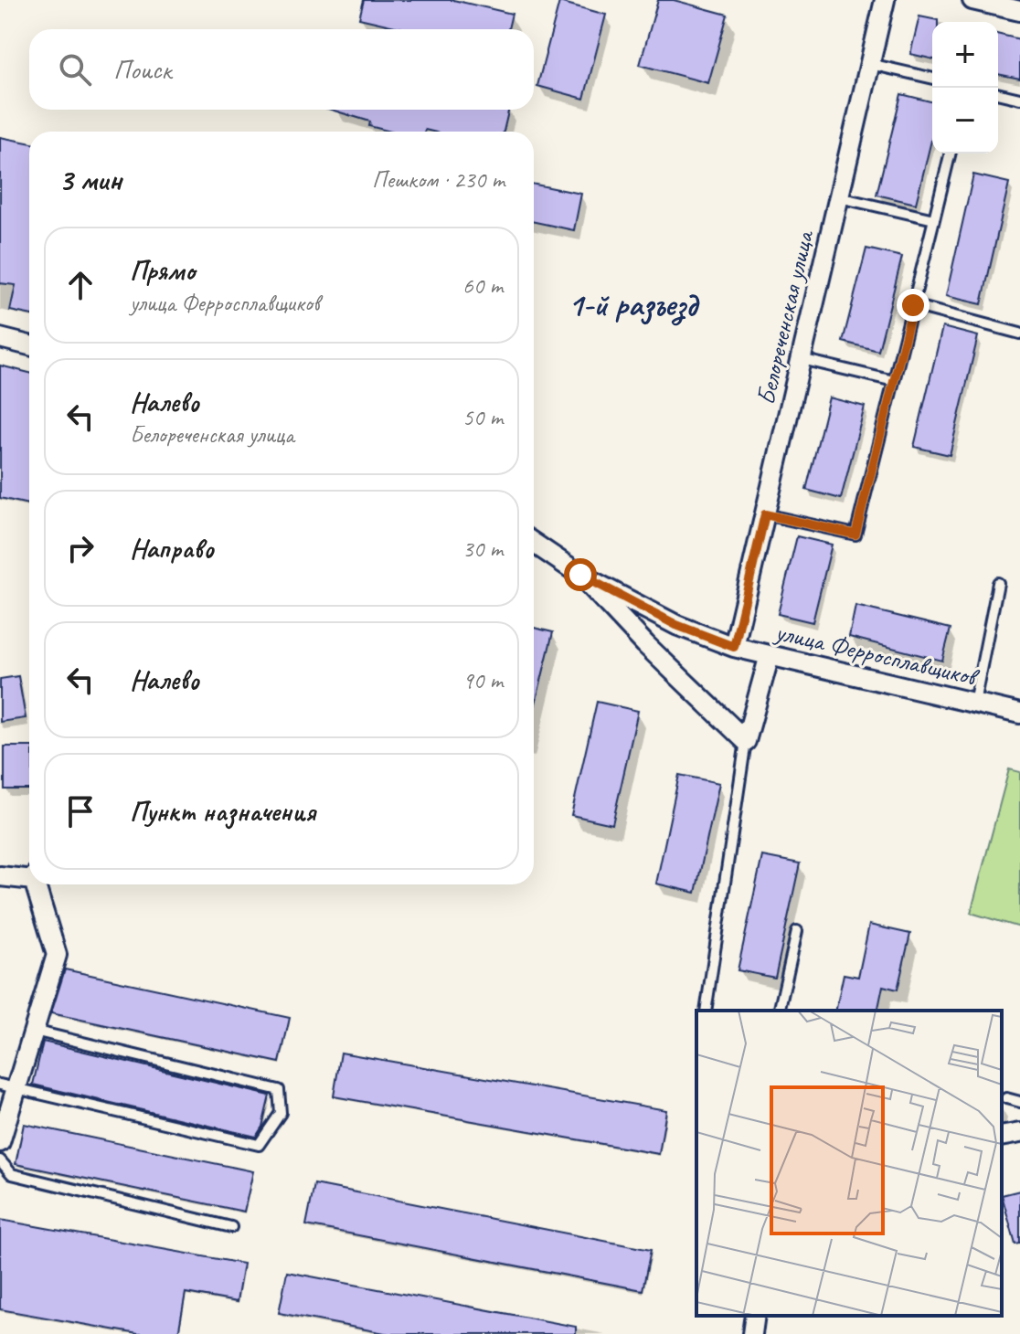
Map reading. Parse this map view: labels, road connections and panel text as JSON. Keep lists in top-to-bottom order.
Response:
{
  "streets": {
    "street": ["Белореченская улица", "улица Ферросплавщиков"]
  },
  "crossings": [
    ["Белореченская улица", "улица Ферросплавщиков"]
  ],
  "districts": ["1-й разъезд"],
  "page": {
    "map_buttons": ["+", "−"],
    "search": "Поиск",
    "heading": ["3 мин", "Пешком · 230 m"],
    "list": [
      ["Прямо", "улица Ферросплавщиков", "60 m"],
      ["Налево", "Белореченская улица", "50 m"],
      ["Направо", "30 m"],
      ["Налево", "90 m"],
      "Пункт назначения"
    ]
  }
}
